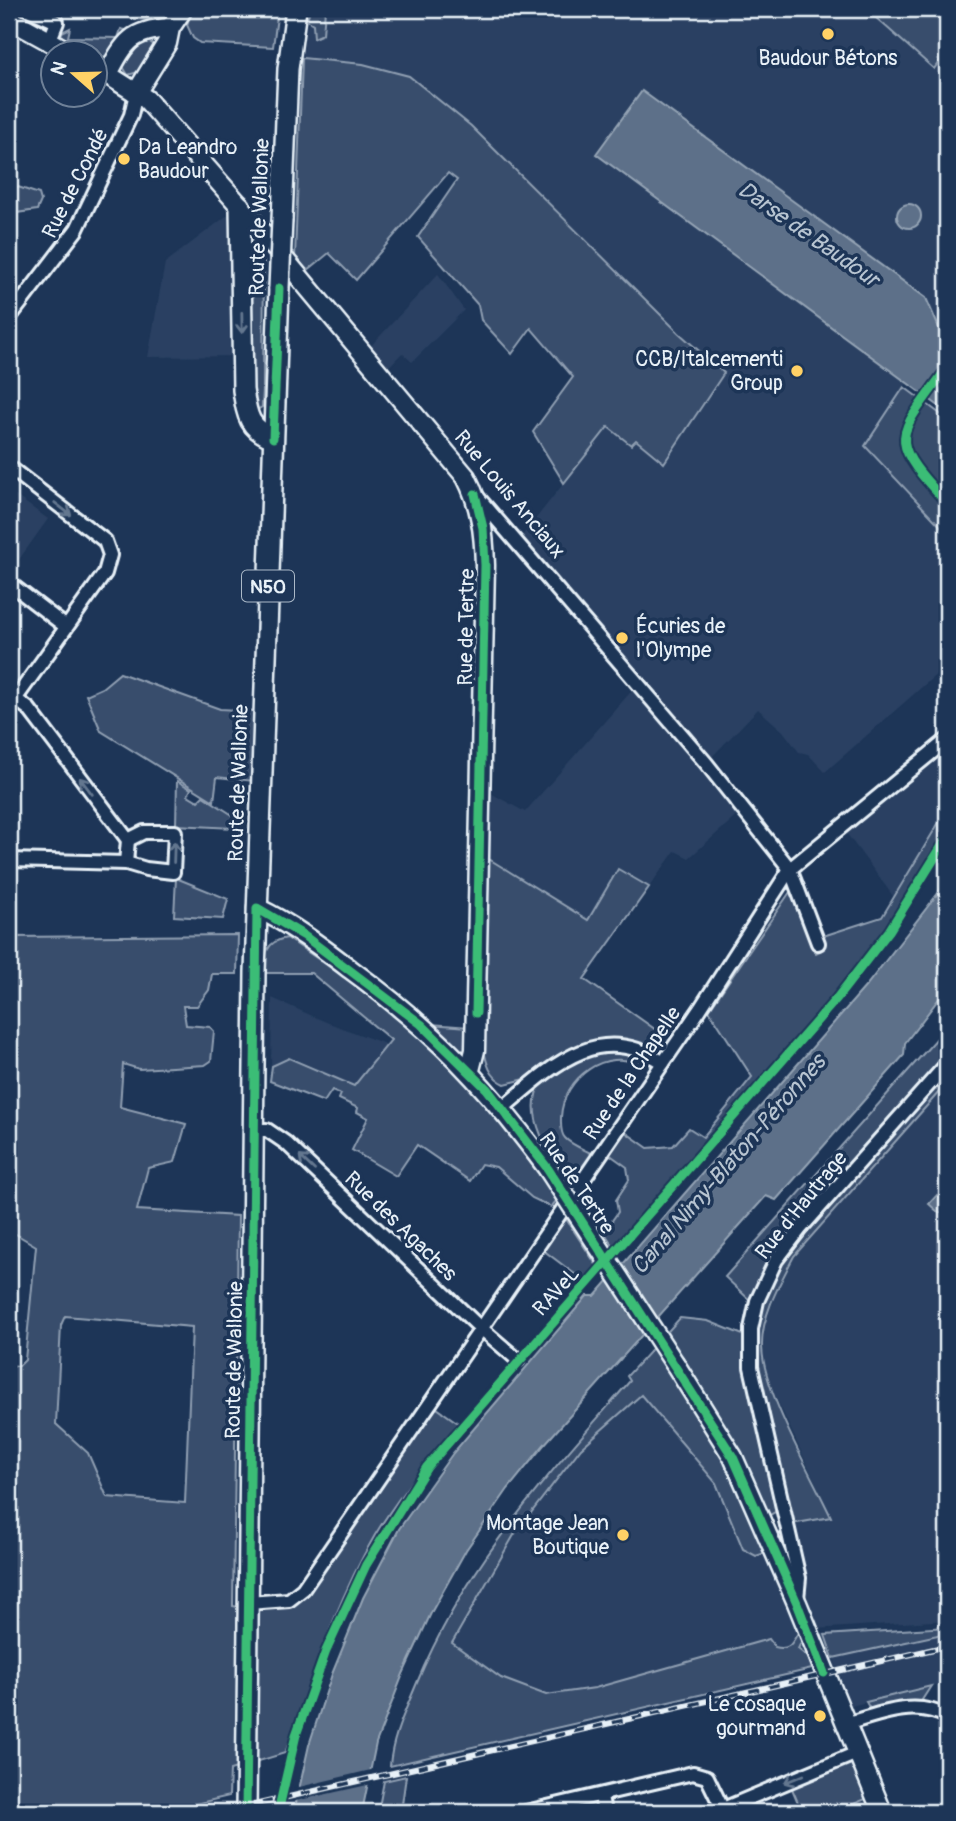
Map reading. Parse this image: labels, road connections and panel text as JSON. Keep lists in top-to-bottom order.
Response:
{
  "streets": {
    "main road": ["Route de Wallonie", "N50"],
    "street": [
      "Rue de Condé",
      "Rue Louis Anciaux",
      "Rue de Tertre",
      "Rue de la Chapelle",
      "Rue d'Hautrage",
      "Rue des Agaches"
    ],
    "cycle path": ["RAVeL"]
  },
  "crossings": [
    ["Rue de Condé", "Rue Louis Anciaux"],
    ["Route de Wallonie", "Rue de Tertre"],
    ["Route de Wallonie", "Rue de la Chapelle"],
    ["Route de Wallonie", "Rue des Agaches"],
    ["Rue Louis Anciaux", "Rue de Tertre"],
    ["Rue Louis Anciaux", "Rue de la Chapelle"],
    ["Rue de Tertre", "Rue d'Hautrage"],
    ["Rue de la Chapelle", "Rue des Agaches"]
  ],
  "one_way": ["Rue des Agaches"],
  "water": ["Darse de Baudour", "Canal Nimy-Blaton-Péronnes"],
  "places": [
    "Baudour Bétons",
    "Da Leandro Baudour",
    "CCB/Italcementi Group",
    "Écuries de l'Olympe",
    "Montage Jean Boutique",
    "Le cosaque gourmand"
  ],
  "north": "left"
}
